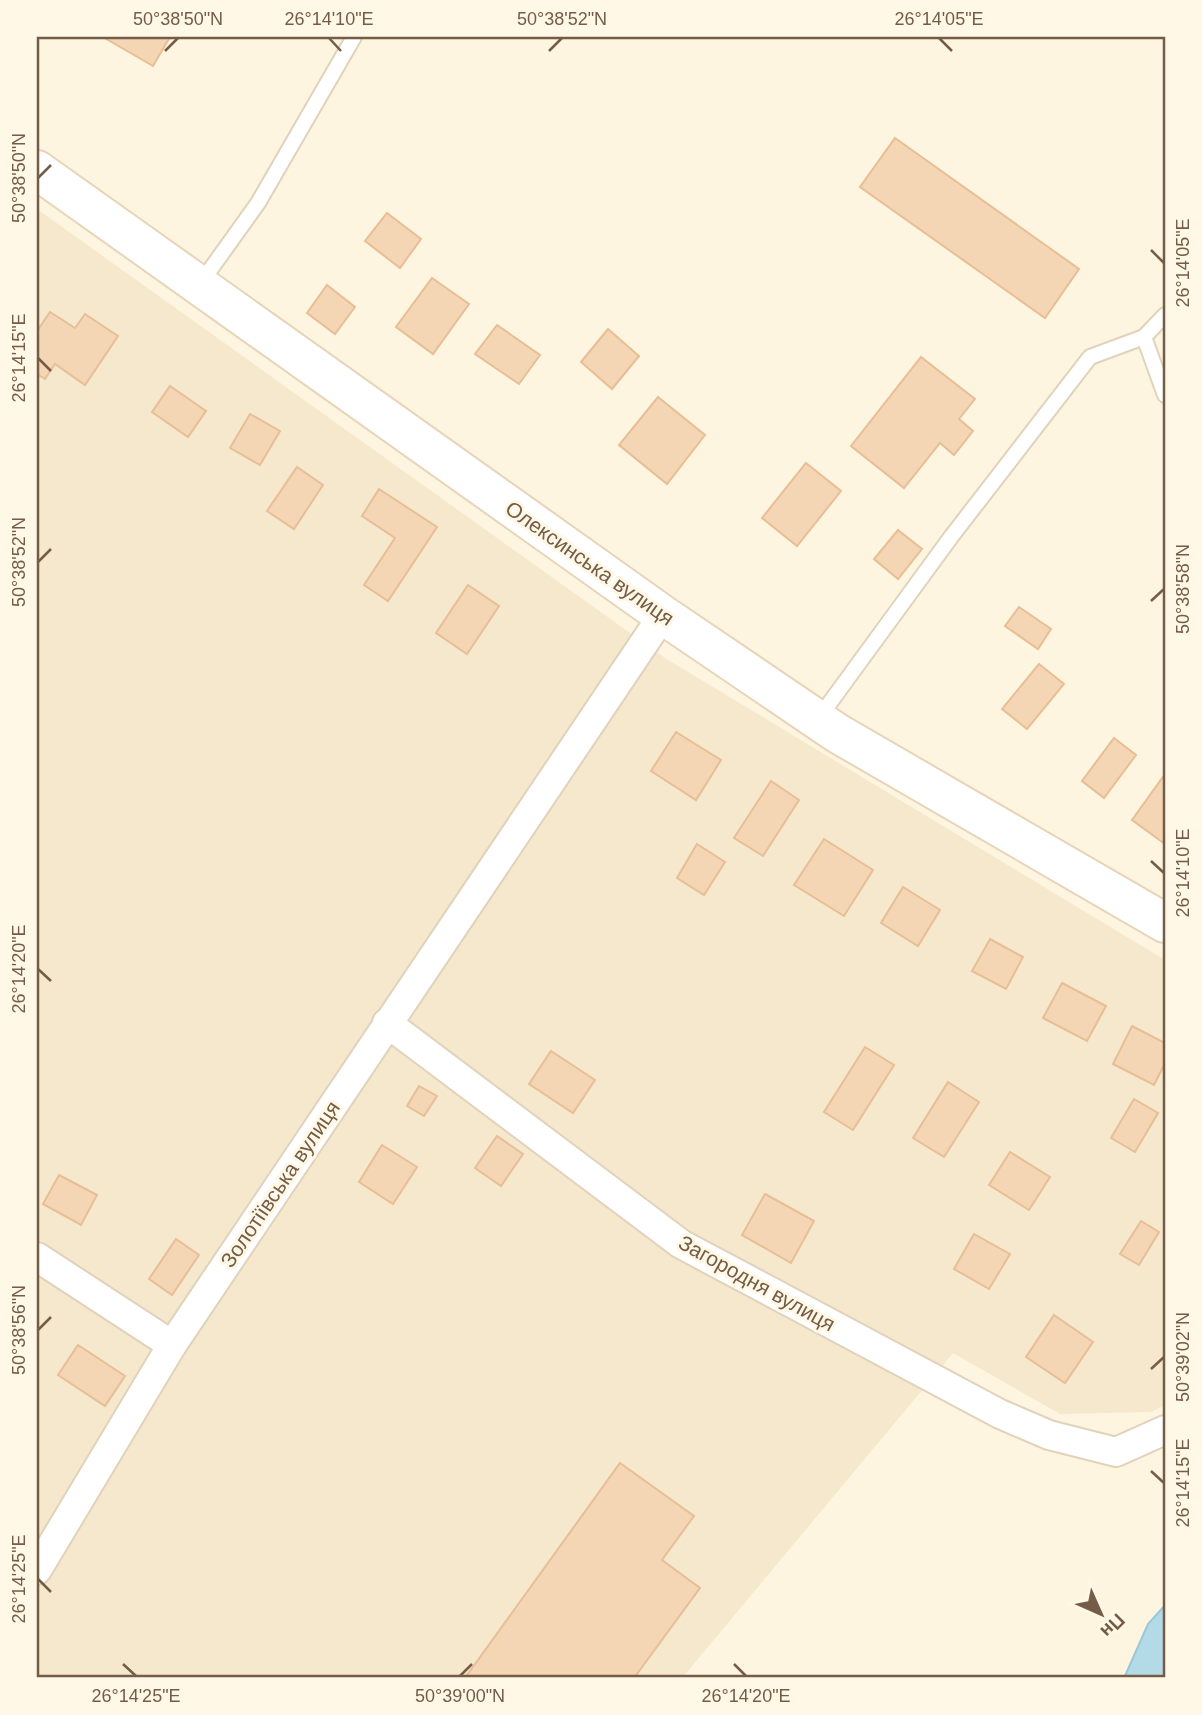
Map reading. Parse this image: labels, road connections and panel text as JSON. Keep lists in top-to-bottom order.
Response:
{
  "streets": {
    "street": ["Олексинська вулиця", "Золотіївська вулиця", "Загородня вулиця"]
  },
  "crossings": [
    ["Олексинська вулиця", "Золотіївська вулиця"],
    ["Золотіївська вулиця", "Загородня вулиця"]
  ],
  "north": "bottom right",
  "coordinates": [
    "50°38'50\"N",
    "26°14'10\"E",
    "50°38'52\"N",
    "26°14'05\"E",
    "26°14'15\"E",
    "50°38'58\"N",
    "26°14'20\"E",
    "50°38'56\"N",
    "50°39'02\"N",
    "26°14'25\"E",
    "50°39'00\"N"
  ]
}
